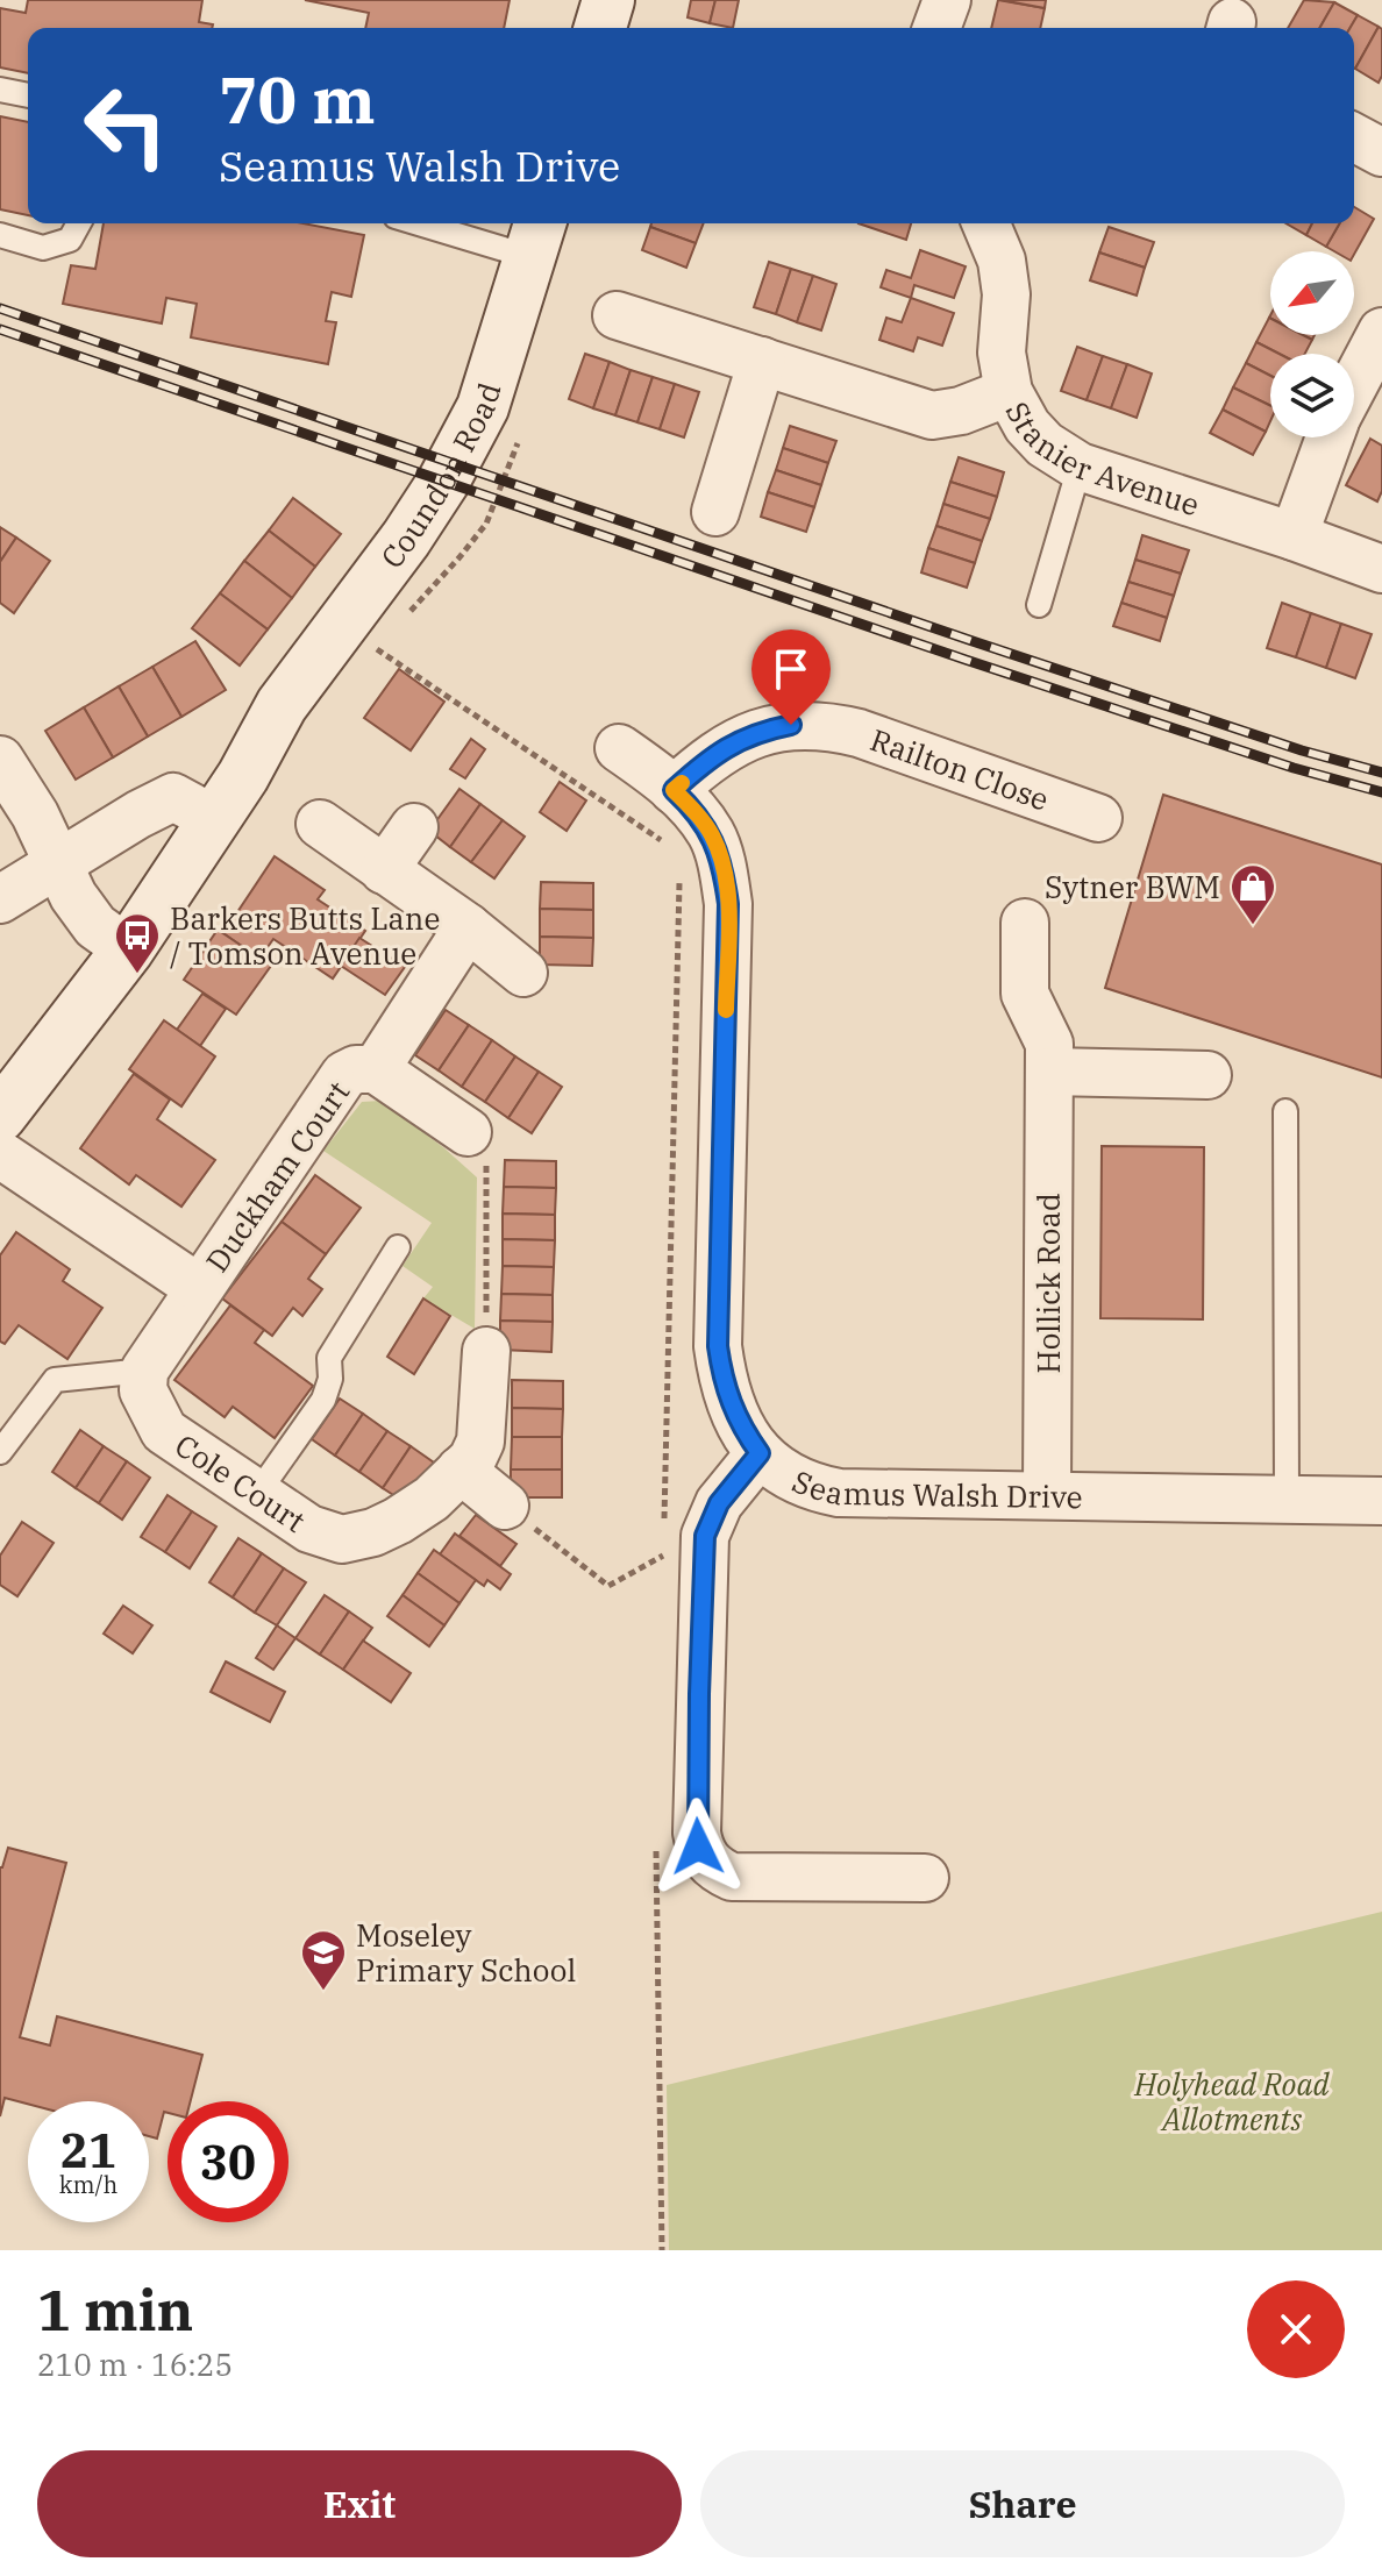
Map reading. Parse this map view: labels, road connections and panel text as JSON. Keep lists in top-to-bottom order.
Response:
{
  "streets": {
    "street": [
      "Stanier Avenue",
      "Coundon Road",
      "Railton Close",
      "Duckham Court",
      "Hollick Road",
      "Cole Court",
      "Seamus Walsh Drive"
    ]
  },
  "crossings": [
    ["Railton Close", "Seamus Walsh Drive"],
    ["Hollick Road", "Seamus Walsh Drive"]
  ],
  "parks": ["Holyhead Road Allotments"],
  "places": {
    "shop": ["Sytner BWM"],
    "bus stop": ["Barkers Butts Lane / Tomson Avenue"],
    "school or university": ["Moseley Primary School"]
  },
  "north": "bottom left",
  "page": {
    "turn": ["70 m", "Seamus Walsh Drive"],
    "speed": "21 km/h",
    "limit": "30",
    "heading": ["1 min", "210 m · 16:25"],
    "buttons": ["Exit", "Share"]
  }
}
